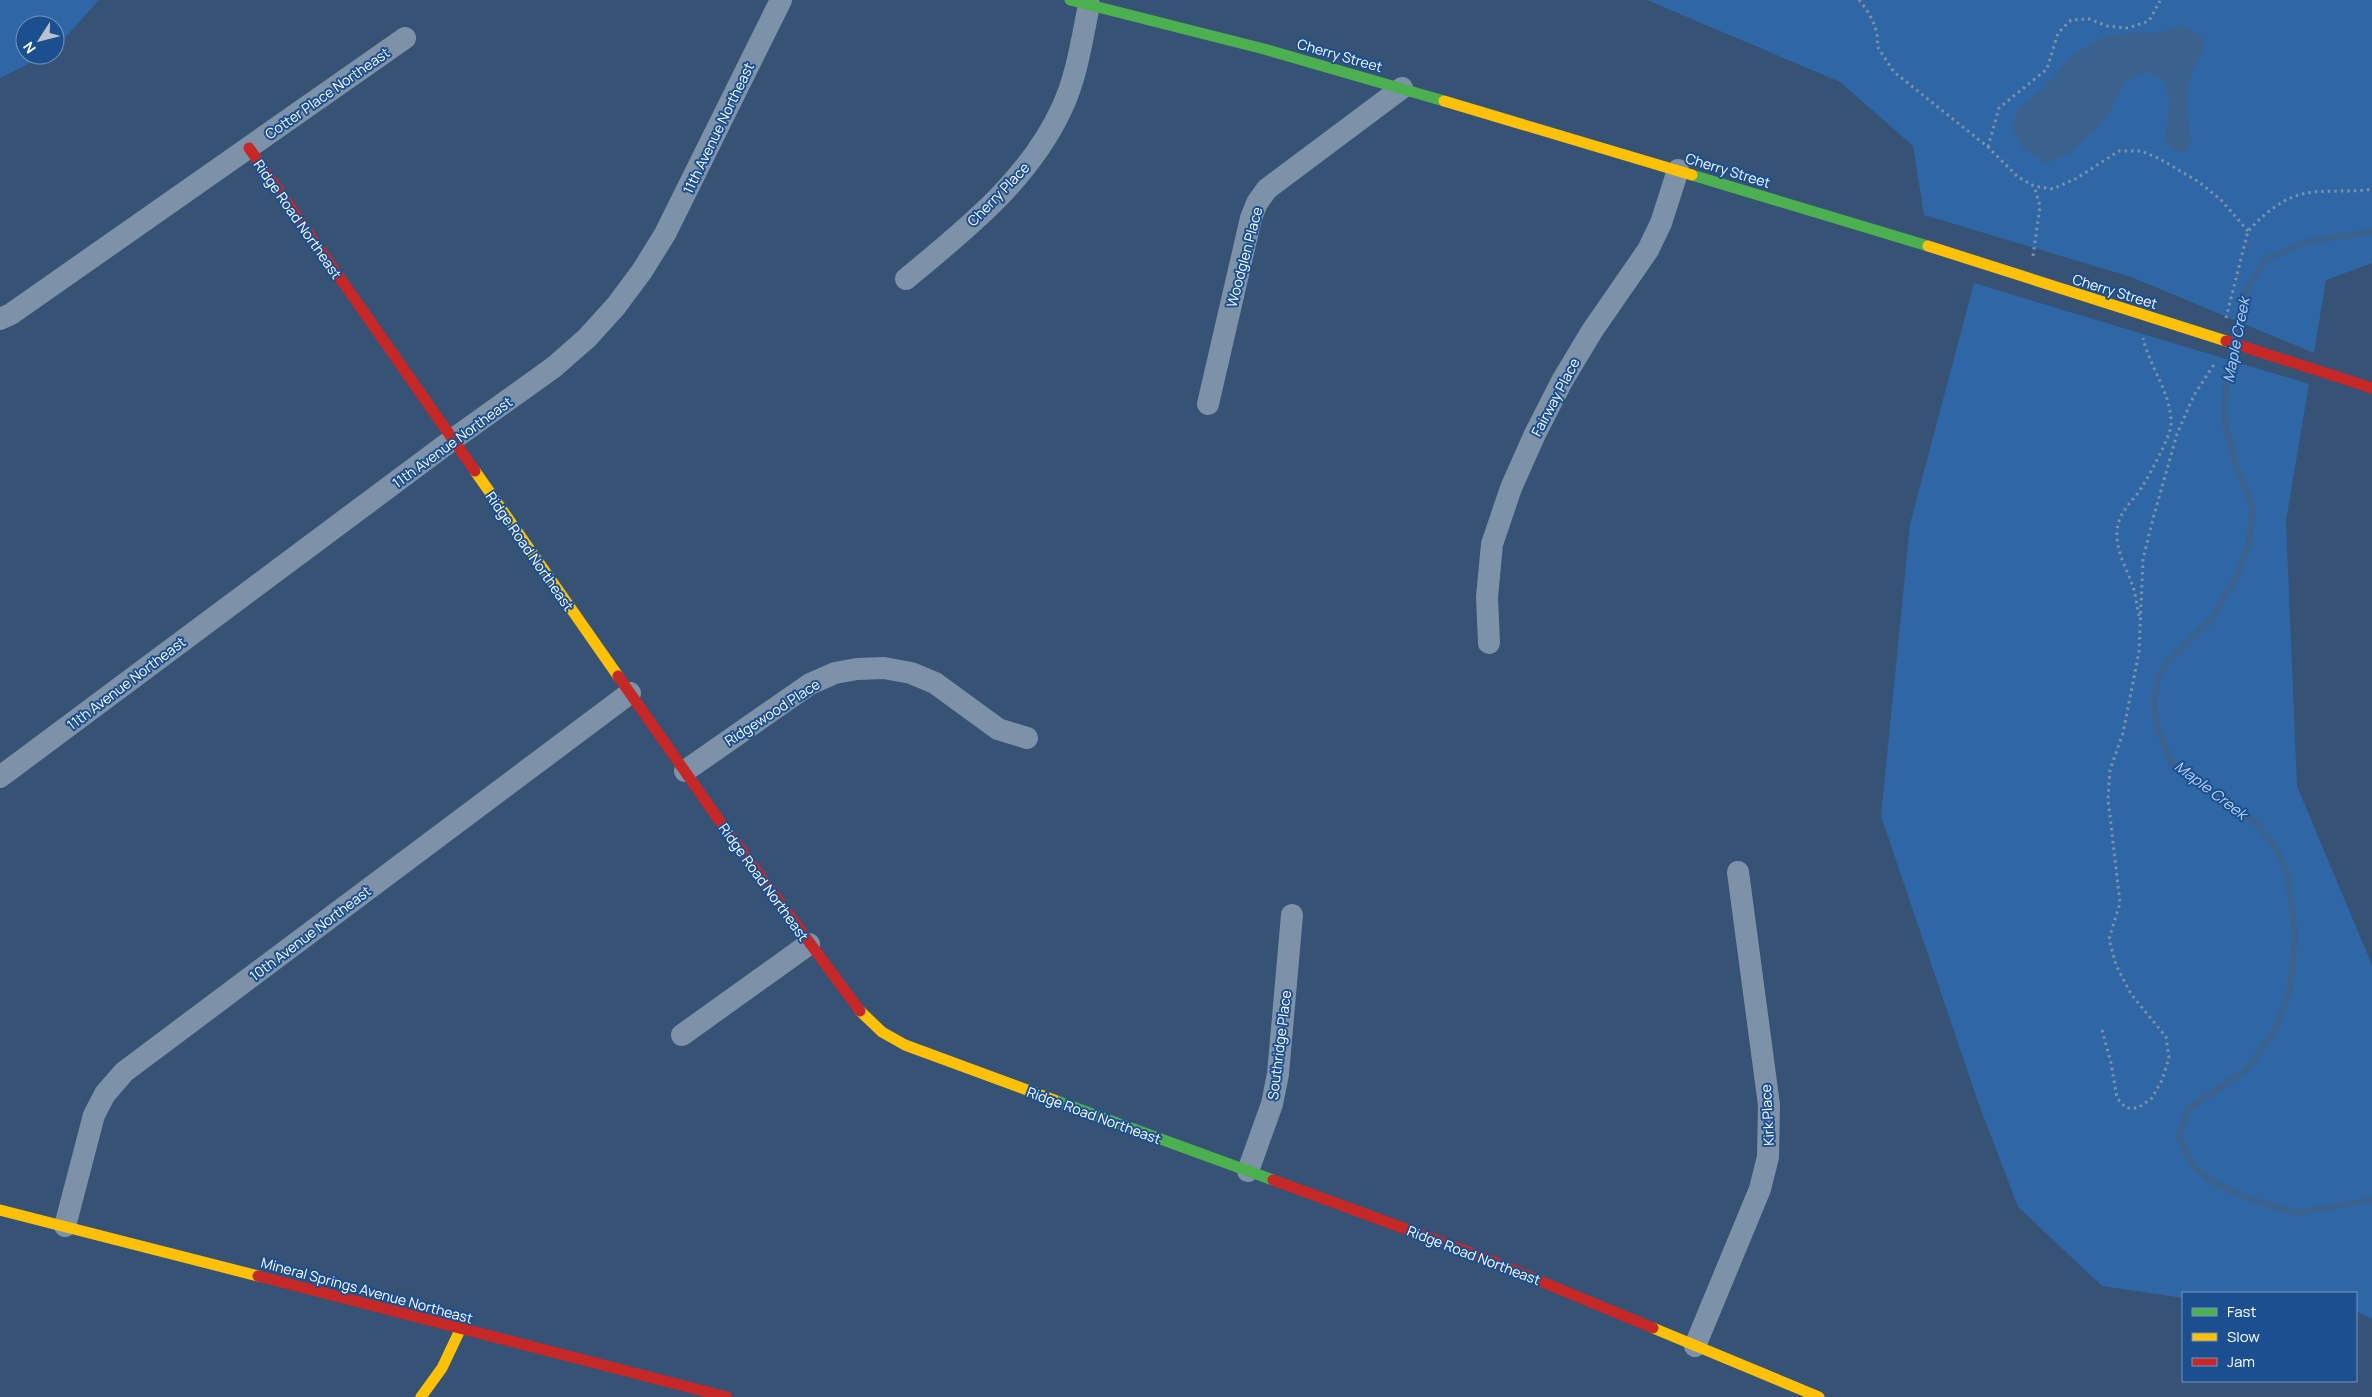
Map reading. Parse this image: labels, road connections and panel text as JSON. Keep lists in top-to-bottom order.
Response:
{
  "streets": {
    "street": [
      "Cherry Street",
      "Cotter Place Northeast",
      "11th Avenue Northeast",
      "Cherry Place",
      "Ridge Road Northeast",
      "Woodglen Place",
      "Fairway Place",
      "Ridgewood Place",
      "10th Avenue Northeast",
      "Southridge Place",
      "Kirk Place",
      "Mineral Springs Avenue Northeast"
    ]
  },
  "crossings": [
    ["Cherry Street", "Cherry Place"],
    ["Cherry Street", "Woodglen Place"],
    ["Cherry Street", "Fairway Place"],
    ["Cotter Place Northeast", "Ridge Road Northeast"],
    ["11th Avenue Northeast", "Ridge Road Northeast"],
    ["Ridge Road Northeast", "Ridgewood Place"],
    ["Ridge Road Northeast", "10th Avenue Northeast"],
    ["Ridge Road Northeast", "Southridge Place"],
    ["Ridge Road Northeast", "Kirk Place"],
    ["10th Avenue Northeast", "Mineral Springs Avenue Northeast"]
  ],
  "water": ["Maple Creek"],
  "legend": ["Fast", "Slow", "Jam"],
  "north": "bottom left"
}
